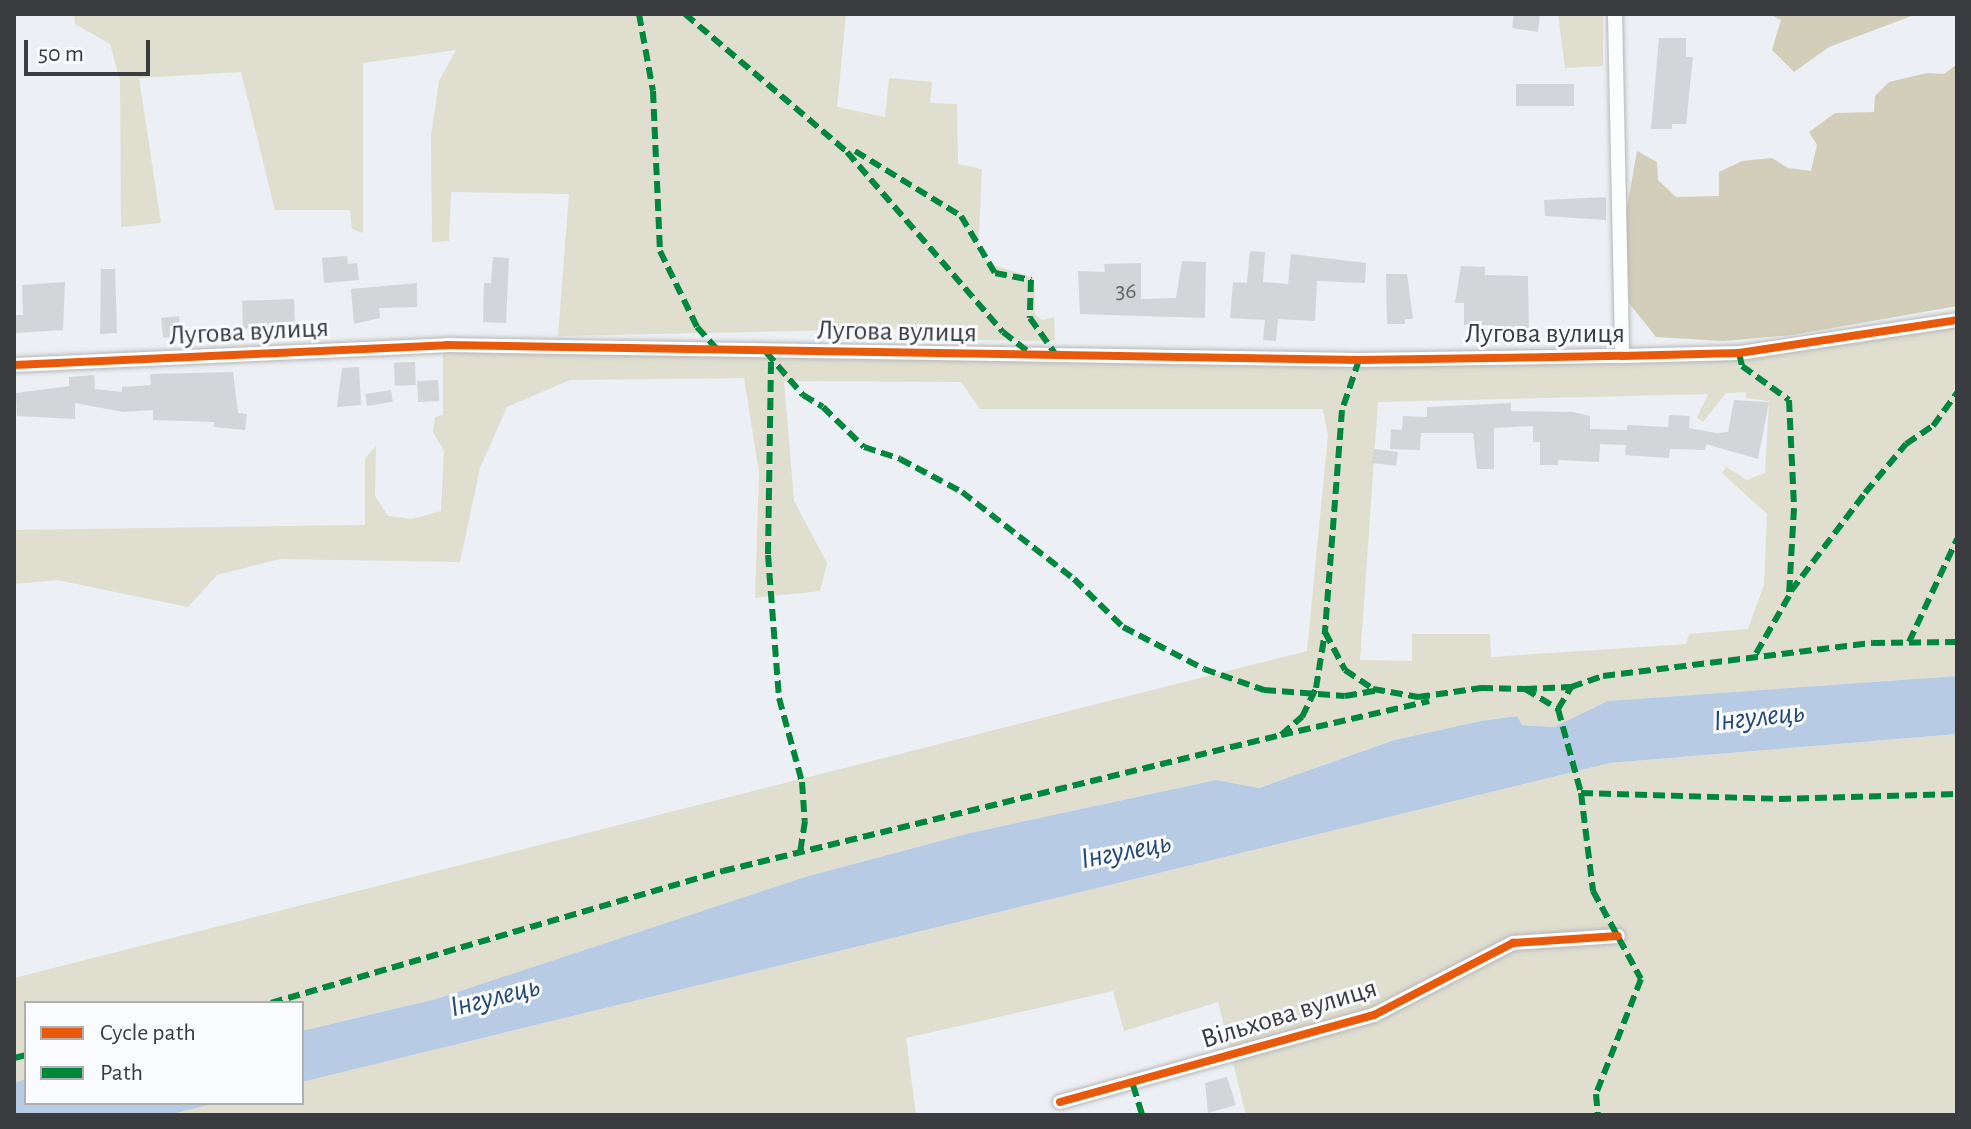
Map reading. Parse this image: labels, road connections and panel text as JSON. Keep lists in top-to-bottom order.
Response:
{
  "streets": {
    "street": ["Лугова вулиця", "Вільхова вулиця"]
  },
  "water": ["Інгулець"],
  "house_numbers": ["36"],
  "legend": ["Cycle path", "Path"],
  "scale_bar": "50 m"
}
